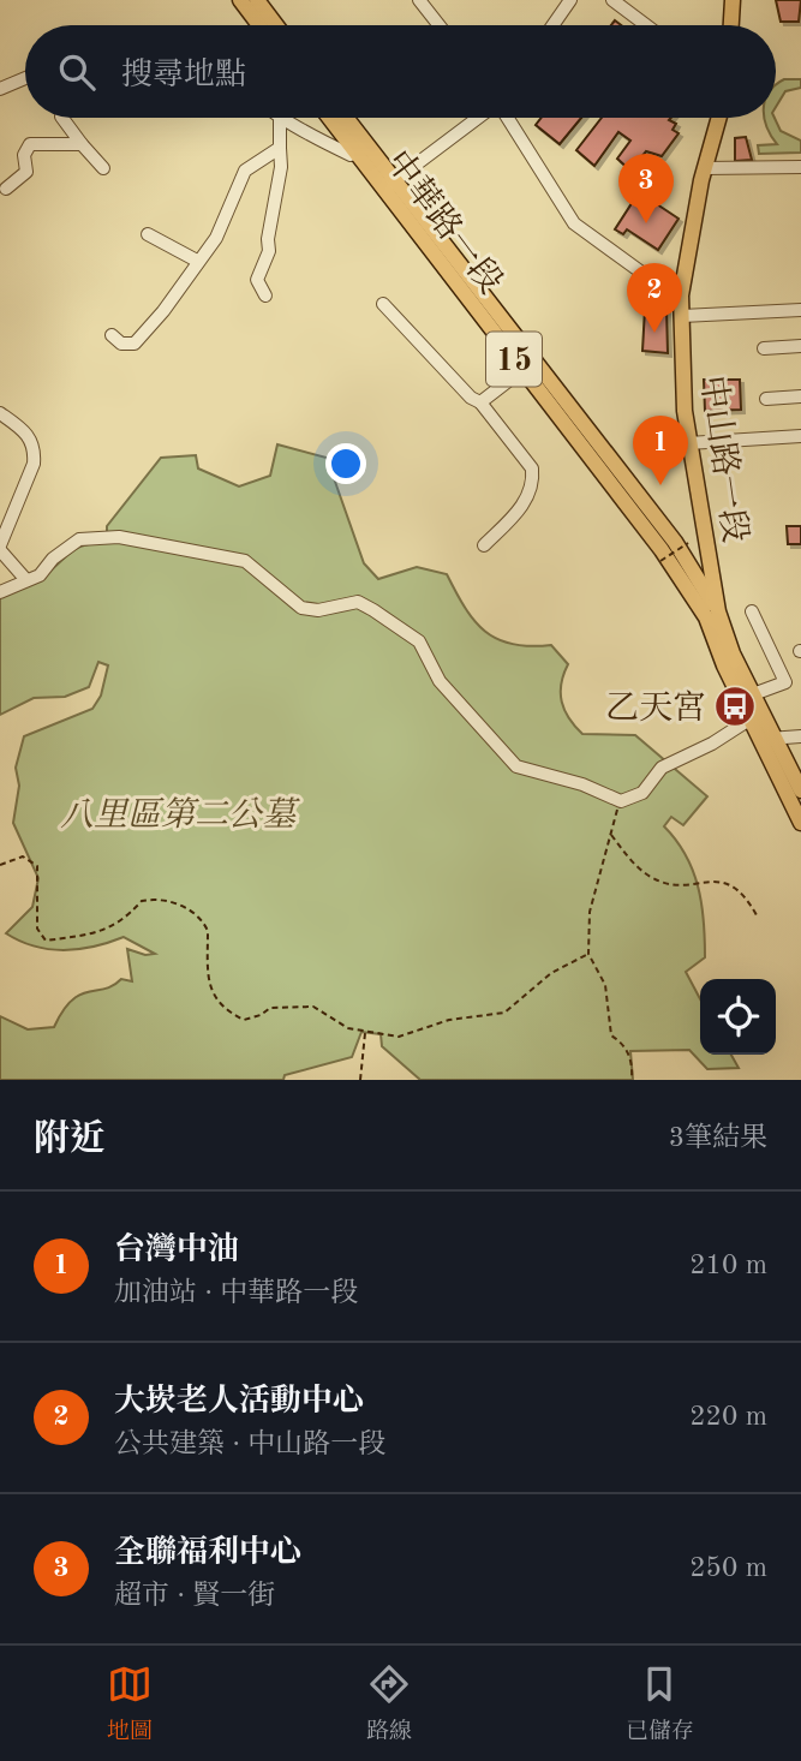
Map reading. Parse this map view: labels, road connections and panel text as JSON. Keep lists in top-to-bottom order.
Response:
{
  "streets": {
    "main road": ["中華路一段", "15", "中山路一段"]
  },
  "crossings": [
    ["中華路一段", "15"],
    ["中華路一段", "中山路一段"],
    ["15", "中山路一段"]
  ],
  "parks": ["八里區第二公墓"],
  "places": {
    "bus stop": ["乙天宮"]
  },
  "page": {
    "search": "搜尋地點",
    "pins": ["3", "2", "1"],
    "heading": ["附近", "3筆結果"],
    "list": [
      {
        "mark": "1",
        "name": "台灣中油",
        "note": "加油站 · 中華路一段",
        "value": "210 m"
      },
      {
        "mark": "2",
        "name": "大崁老人活動中心",
        "note": "公共建築 · 中山路一段",
        "value": "220 m"
      },
      {
        "mark": "3",
        "name": "全聯福利中心",
        "note": "超市 · 賢一街",
        "value": "250 m"
      }
    ],
    "nav": ["地圖", "路線", "已儲存"]
  }
}
